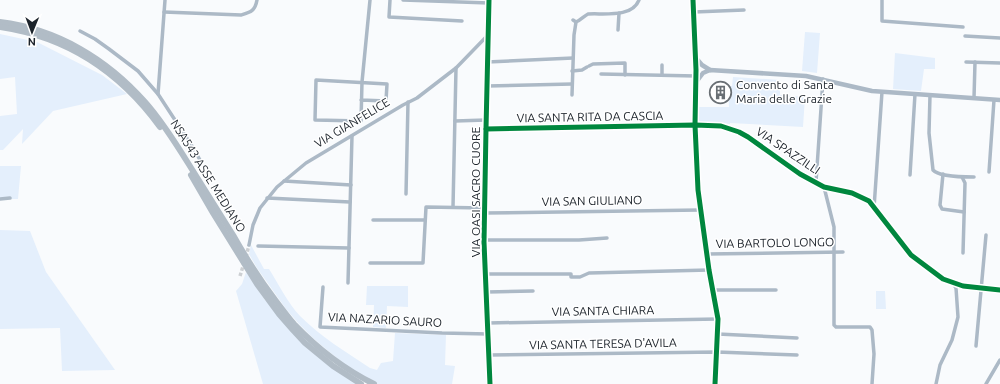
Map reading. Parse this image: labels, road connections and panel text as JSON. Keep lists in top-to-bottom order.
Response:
{
  "streets": {
    "highway": ["NSA543 ASSE MEDIANO"],
    "street": [
      "VIA SANTA RITA DA CASCIA",
      "VIA GIANFELICE",
      "VIA SPAZZILLI",
      "VIA OASI SACRO CUORE",
      "VIA SAN GIULIANO",
      "VIA BARTOLO LONGO",
      "VIA SANTA CHIARA",
      "VIA NAZARIO SAURO",
      "VIA SANTA TERESA D'AVILA"
    ]
  },
  "crossings": [
    ["VIA SANTA RITA DA CASCIA", "VIA SPAZZILLI"],
    ["VIA SANTA RITA DA CASCIA", "VIA OASI SACRO CUORE"],
    ["VIA GIANFELICE", "VIA OASI SACRO CUORE"],
    ["VIA OASI SACRO CUORE", "VIA SAN GIULIANO"],
    ["VIA OASI SACRO CUORE", "VIA SANTA CHIARA"],
    ["VIA OASI SACRO CUORE", "VIA NAZARIO SAURO"],
    ["VIA OASI SACRO CUORE", "VIA SANTA TERESA D'AVILA"]
  ],
  "places": {
    "building": ["Convento di Santa Maria delle Grazie"]
  },
  "north": "bottom"
}
